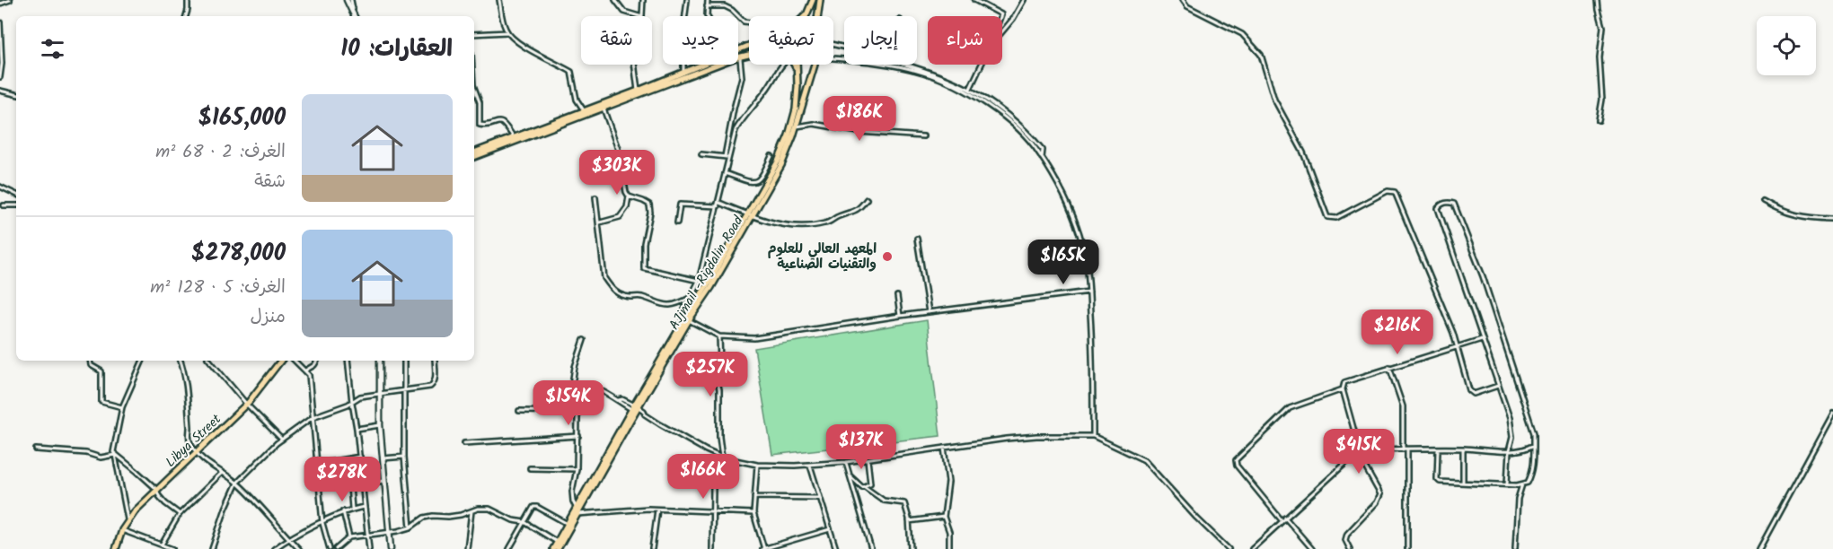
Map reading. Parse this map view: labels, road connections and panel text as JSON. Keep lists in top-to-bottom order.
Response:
{
  "streets": {
    "main road": ["AJjmail -Rigdalin Road", "Libya Street"]
  },
  "places": ["المعهد العالي للعلوم والتقنيات الصناعية"],
  "page": {
    "chip": [
      "شراء",
      "إيجار",
      "تصفية",
      "جديد",
      "شقة"
    ],
    "heading": "العقارات: 10",
    "list": [
      {
        "name": "$165,000",
        "note": "الغرف: 2 · 68 m² · شقة"
      },
      {
        "name": "$278,000",
        "note": "الغرف: 5 · 128 m² · منزل"
      }
    ],
    "price": [
      "$186K",
      "$303K",
      "$165K",
      "$216K",
      "$257K",
      "$154K",
      "$137K",
      "$415K",
      "$166K",
      "$278K"
    ]
  }
}
